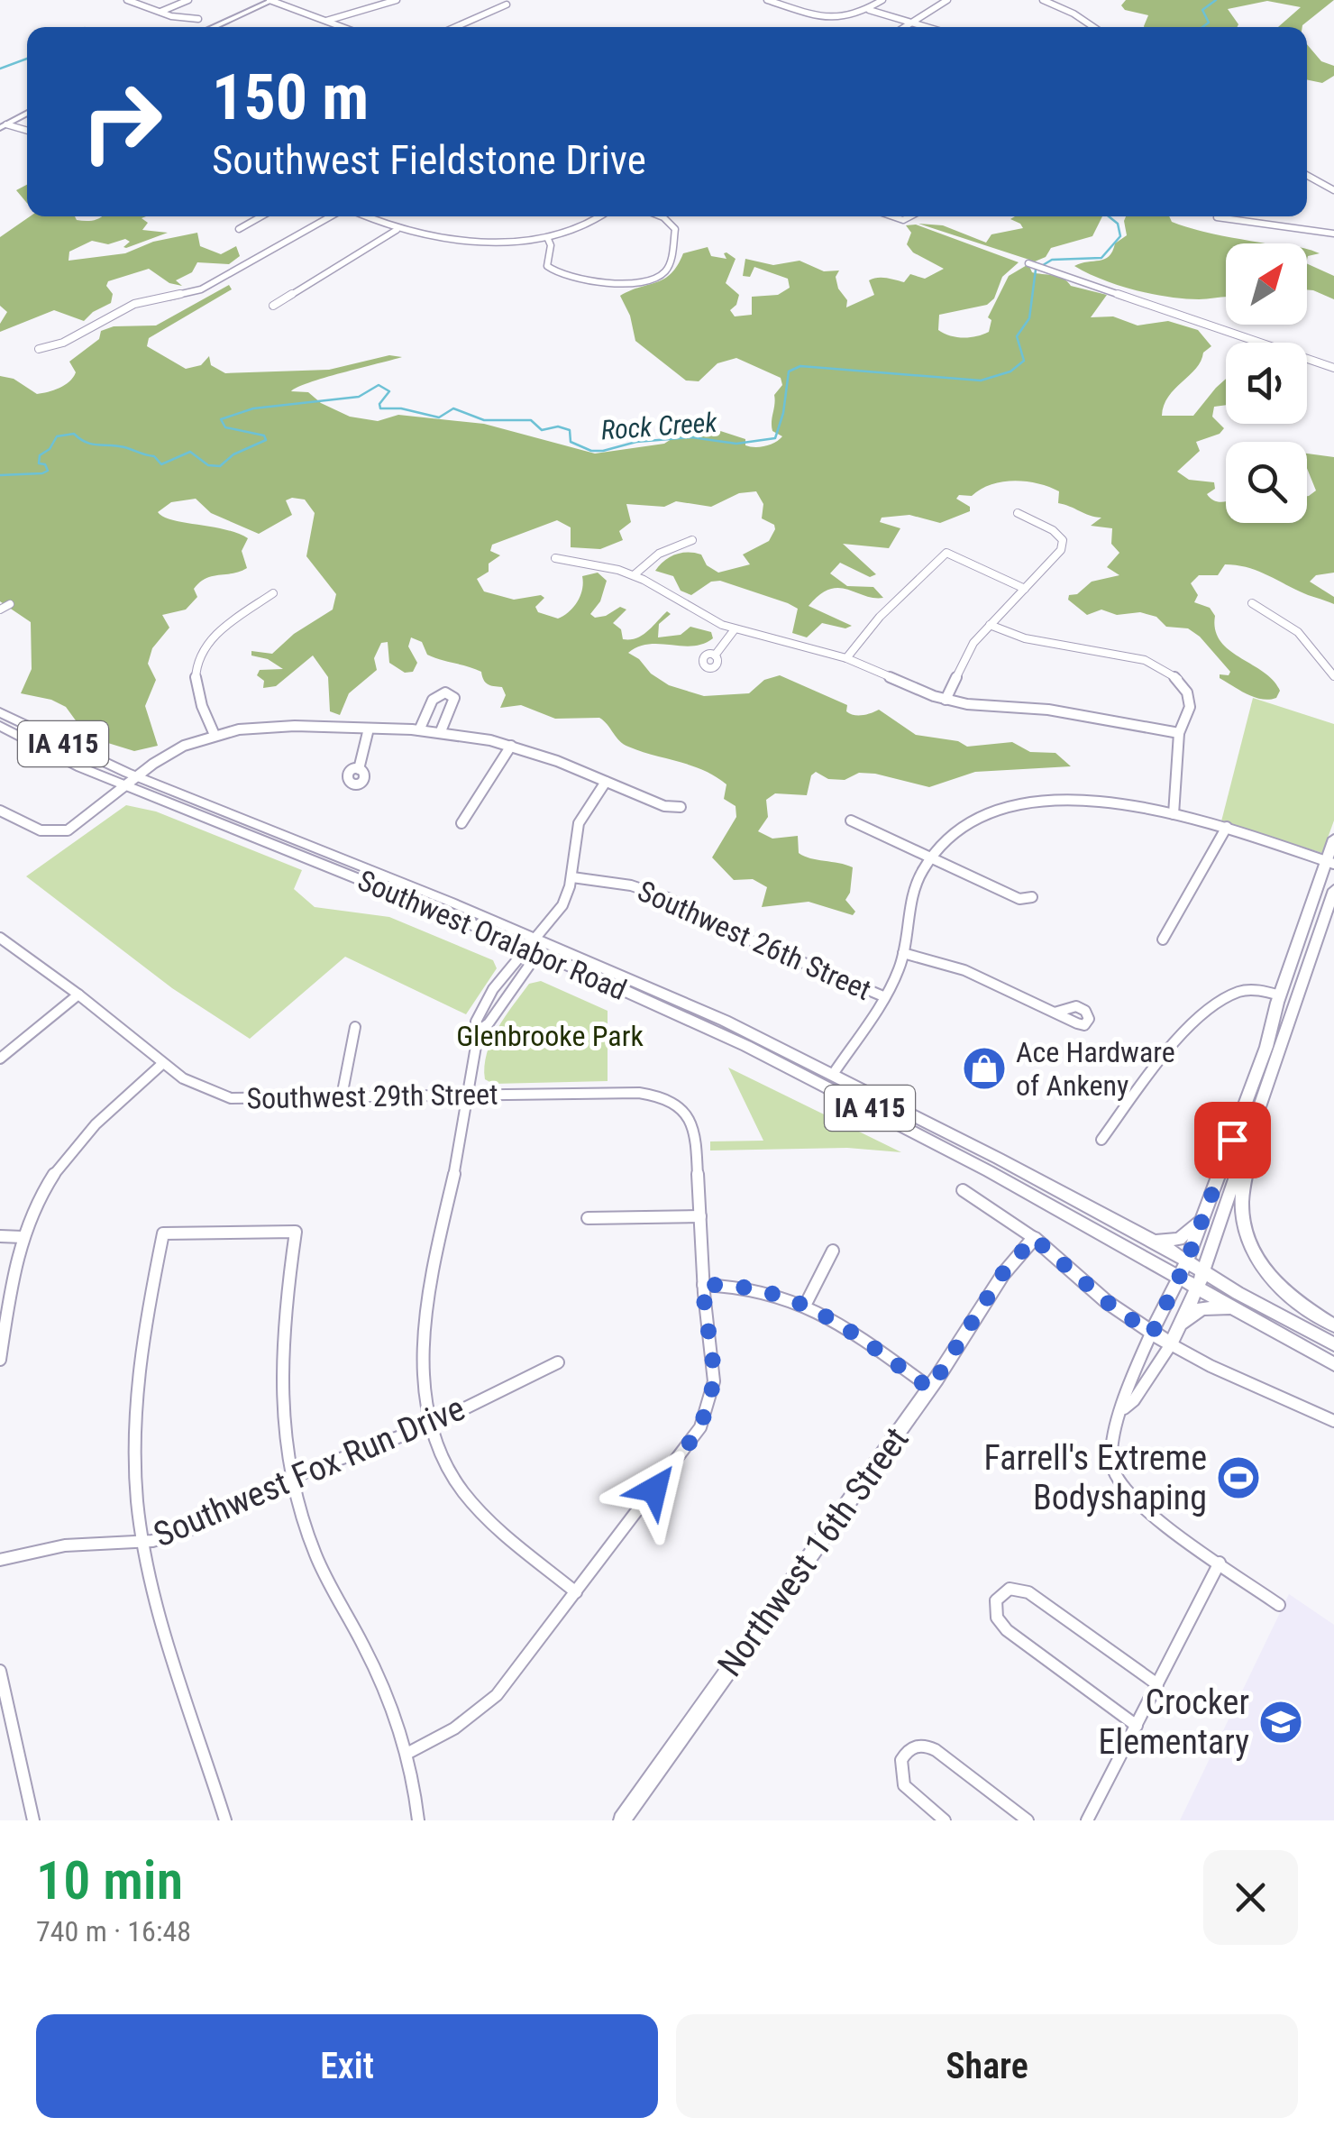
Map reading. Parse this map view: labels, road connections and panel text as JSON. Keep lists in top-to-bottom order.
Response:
{
  "streets": {
    "main road": ["IA 415", "Southwest Oralabor Road", "Northwest 16th Street"],
    "street": ["Southwest 26th Street", "Southwest 29th Street", "Southwest Fox Run Drive"]
  },
  "crossings": [
    ["IA 415", "Southwest Oralabor Road"]
  ],
  "water": ["Rock Creek"],
  "parks": ["Glenbrooke Park"],
  "places": {
    "shop": ["Ace Hardware of Ankeny"],
    "sports": ["Farrell's Extreme Bodyshaping"],
    "school or university": ["Crocker Elementary"]
  },
  "north": "top right",
  "page": {
    "turn": ["150 m", "Southwest Fieldstone Drive"],
    "heading": ["10 min", "740 m · 16:48"],
    "buttons": ["Exit", "Share"]
  }
}
